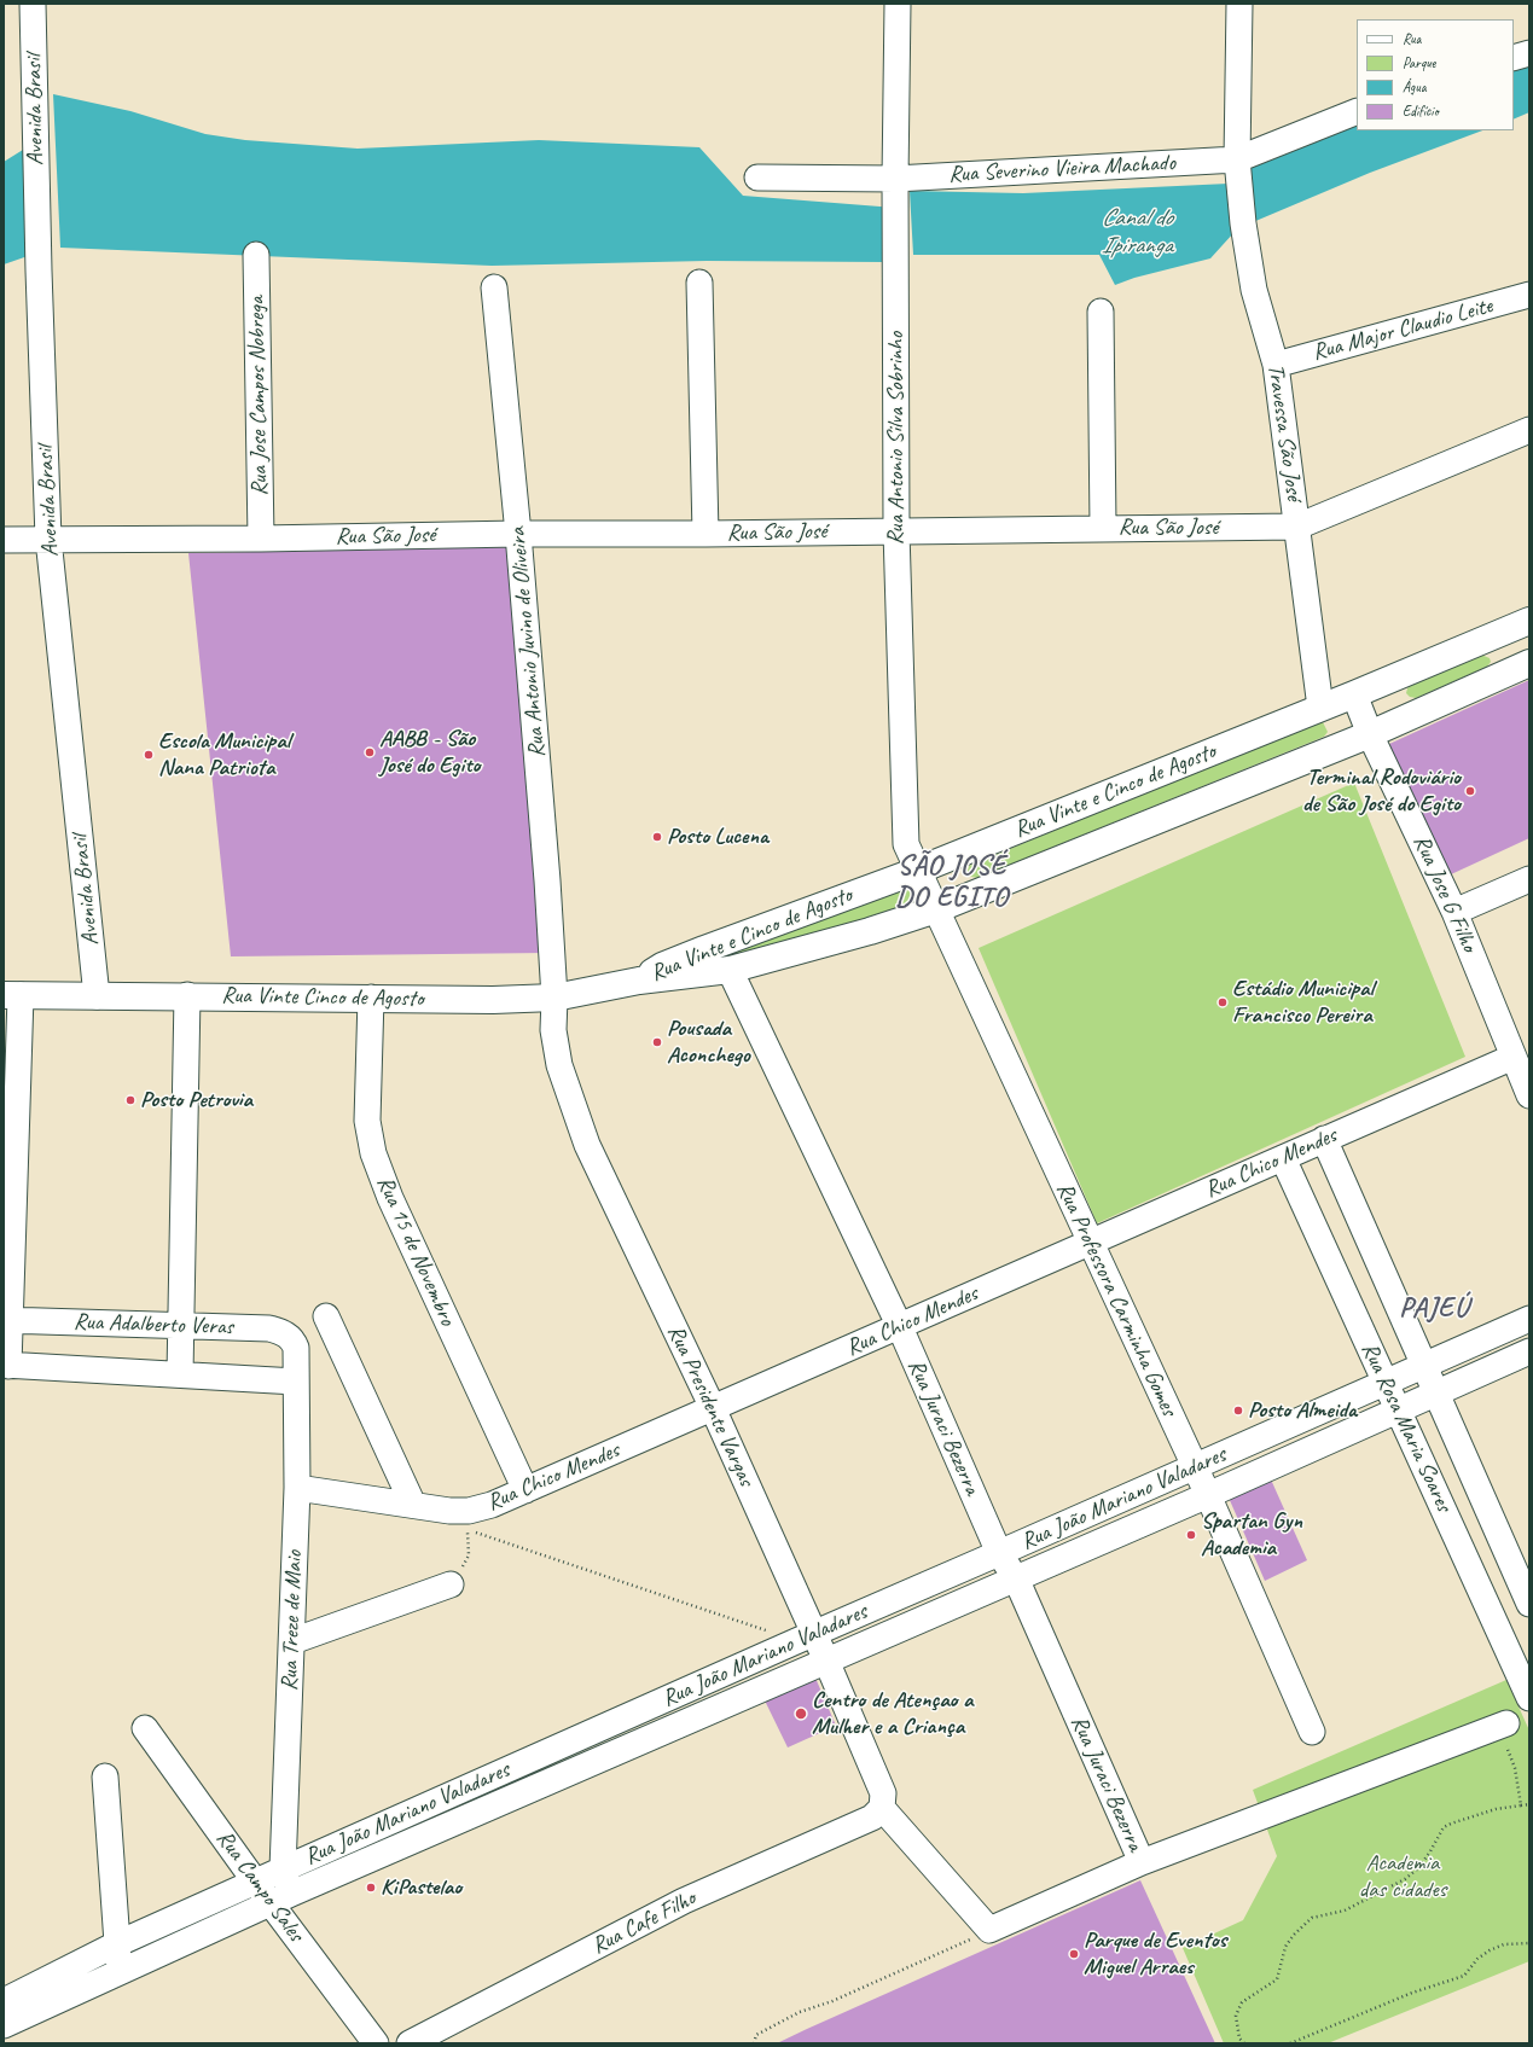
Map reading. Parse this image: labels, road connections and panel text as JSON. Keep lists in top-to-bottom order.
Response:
{
  "streets": {
    "main road": ["Rua Vinte e Cinco de Agosto", "Rua Vinte Cinco de Agosto"],
    "street": [
      "Avenida Brasil",
      "Rua Severino Vieira Machado",
      "Rua Major Claudio Leite",
      "Rua Jose Campos Nobrega",
      "Travessa São José",
      "Rua Antonio Silva Sobrinho",
      "Rua São José",
      "Rua Antonio Juvino de Oliveira",
      "Rua Jose G Filho",
      "Rua Chico Mendes",
      "Rua 15 de Novembro",
      "Rua Professora Carminha Gomes",
      "Rua Adalberto Veras",
      "Rua Presidente Vargas",
      "Rua Juraci Bezerra",
      "Rua Rosa Maria Soares",
      "Rua João Mariano Valadares",
      "Rua Treze de Maio",
      "Rua Campo Sales",
      "Rua Cafe Filho"
    ]
  },
  "crossings": [
    ["Avenida Brasil", "Rua São José"],
    ["Avenida Brasil", "Rua Vinte Cinco de Agosto"],
    ["Rua Severino Vieira Machado", "Travessa São José"],
    ["Rua Severino Vieira Machado", "Rua Antonio Silva Sobrinho"],
    ["Rua Major Claudio Leite", "Travessa São José"],
    ["Rua Jose Campos Nobrega", "Rua São José"],
    ["Travessa São José", "Rua São José"],
    ["Travessa São José", "Rua Vinte e Cinco de Agosto"],
    ["Rua Antonio Silva Sobrinho", "Rua São José"],
    ["Rua Antonio Silva Sobrinho", "Rua Vinte e Cinco de Agosto"],
    ["Rua Antonio Silva Sobrinho", "Rua Professora Carminha Gomes"],
    ["Rua São José", "Rua Antonio Juvino de Oliveira"],
    ["Rua Antonio Juvino de Oliveira", "Rua Vinte Cinco de Agosto"],
    ["Rua Antonio Juvino de Oliveira", "Rua Presidente Vargas"],
    ["Rua Vinte e Cinco de Agosto", "Rua Jose G Filho"],
    ["Rua Vinte e Cinco de Agosto", "Rua Vinte Cinco de Agosto"],
    ["Rua Vinte e Cinco de Agosto", "Rua Professora Carminha Gomes"],
    ["Rua Vinte e Cinco de Agosto", "Rua Juraci Bezerra"],
    ["Rua Jose G Filho", "Rua Chico Mendes"],
    ["Rua Vinte Cinco de Agosto", "Rua 15 de Novembro"],
    ["Rua Vinte Cinco de Agosto", "Rua Presidente Vargas"],
    ["Rua Chico Mendes", "Rua 15 de Novembro"],
    ["Rua Chico Mendes", "Rua Professora Carminha Gomes"],
    ["Rua Chico Mendes", "Rua Presidente Vargas"],
    ["Rua Chico Mendes", "Rua Juraci Bezerra"],
    ["Rua Chico Mendes", "Rua Rosa Maria Soares"],
    ["Rua Chico Mendes", "Rua Treze de Maio"],
    ["Rua Professora Carminha Gomes", "Rua João Mariano Valadares"],
    ["Rua Adalberto Veras", "Rua Treze de Maio"],
    ["Rua Presidente Vargas", "Rua João Mariano Valadares"],
    ["Rua Presidente Vargas", "Rua Cafe Filho"],
    ["Rua Juraci Bezerra", "Rua João Mariano Valadares"],
    ["Rua Rosa Maria Soares", "Rua João Mariano Valadares"],
    ["Rua João Mariano Valadares", "Rua Treze de Maio"],
    ["Rua João Mariano Valadares", "Rua Campo Sales"],
    ["Rua Treze de Maio", "Rua Campo Sales"]
  ],
  "districts": ["SÃO JOSÉ DO EGITO", "PAJEÚ"],
  "water": ["Canal do Ipiranga"],
  "parks": ["Academia das cidades"],
  "places": [
    "AABB - São José do Egito",
    "Escola Municipal Nana Patriota",
    "Terminal Rodoviário de São José do Egito",
    "Posto Lucena",
    "Estádio Municipal Francisco Pereira",
    "Pousada Aconchego",
    "Posto Petrovia",
    "Posto Almeida",
    "Spartan Gyn Academia",
    "Centro de Atençao a Mulher e a Criança",
    "KiPastelao",
    "Parque de Eventos Miguel Arraes"
  ],
  "legend": [
    "Rua",
    "Parque",
    "Água",
    "Edifício"
  ]
}
